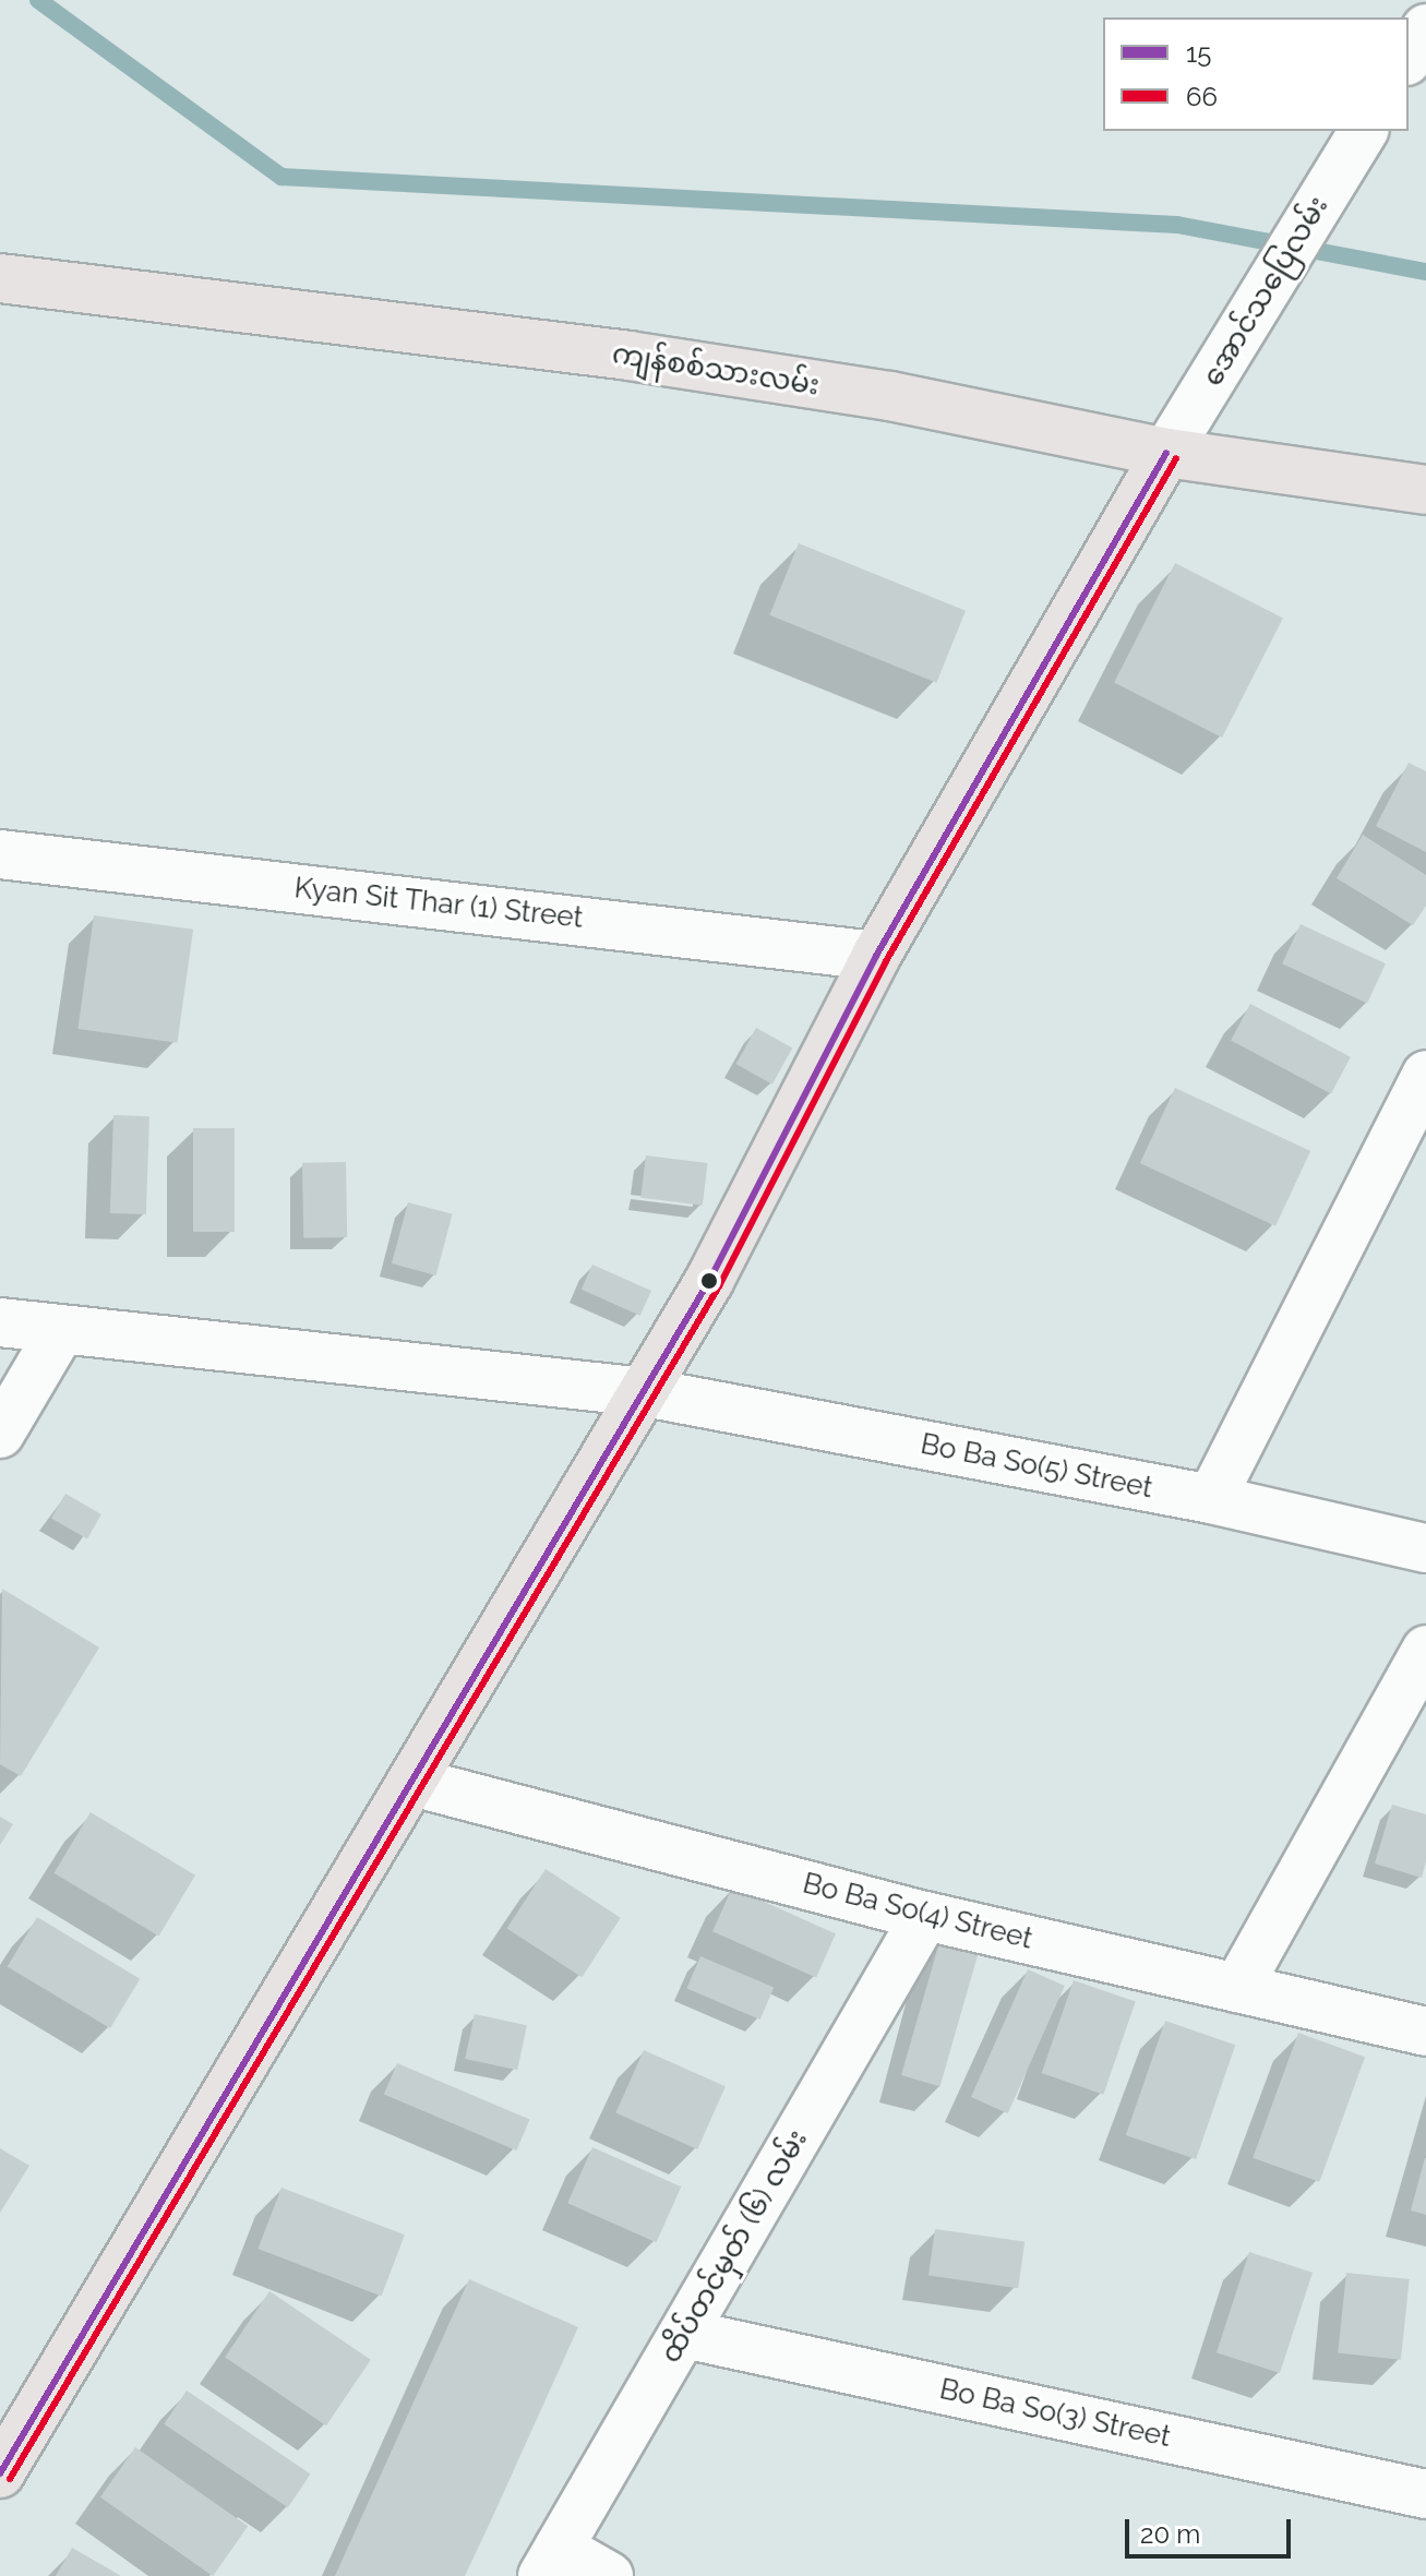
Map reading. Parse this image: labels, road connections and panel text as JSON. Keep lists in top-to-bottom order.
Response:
{
  "streets": {
    "main road": ["ကျန်စစ်သားလမ်း"],
    "street": [
      "အောင်သပြေလမ်း",
      "Kyan Sit Thar (1) Street",
      "Bo Ba So(5) Street",
      "Bo Ba So(4) Street",
      "ထိပ်တင်မှတ် (၆) လမ်း",
      "Bo Ba So(3) Street"
    ]
  },
  "crossings": [
    ["အောင်သပြေလမ်း", "ကျန်စစ်သားလမ်း"],
    ["Bo Ba So(4) Street", "ထိပ်တင်မှတ် (၆) လမ်း"],
    ["ထိပ်တင်မှတ် (၆) လမ်း", "Bo Ba So(3) Street"]
  ],
  "lines": ["transit line 15", "transit line 66"],
  "legend": ["15", "66"],
  "scale_bar": "20 m"
}
